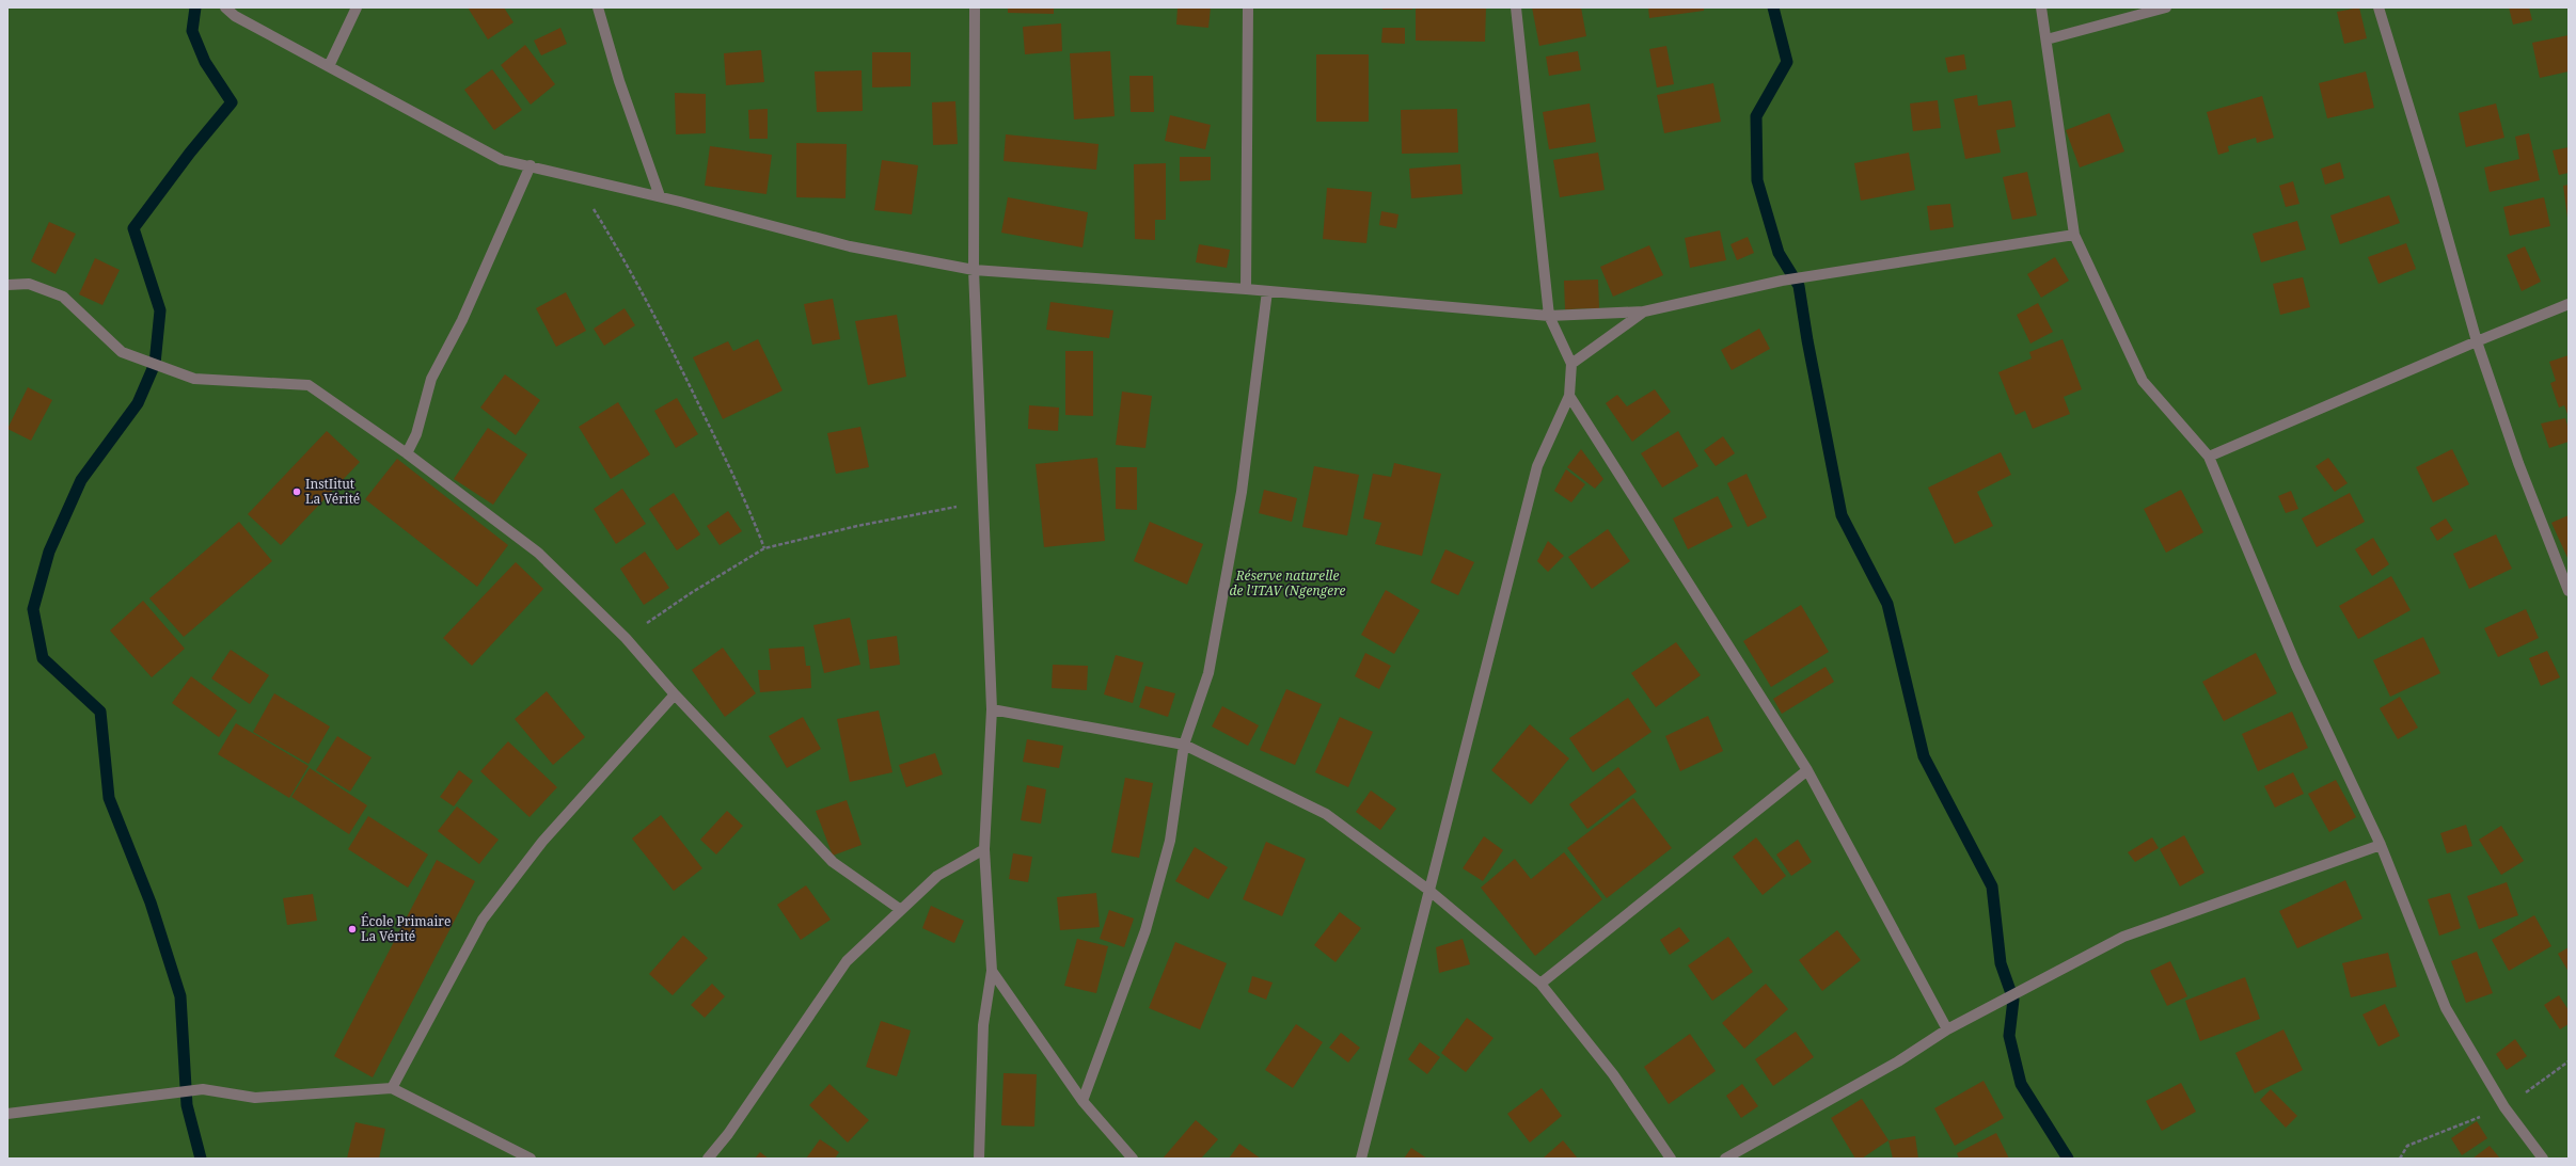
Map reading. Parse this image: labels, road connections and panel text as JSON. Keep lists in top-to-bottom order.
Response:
{
  "parks": ["Réserve naturelle de l'ITAV (Ngengere"],
  "places": ["InstIitut La Vérité", "École Primaire La Vérité"]
}
